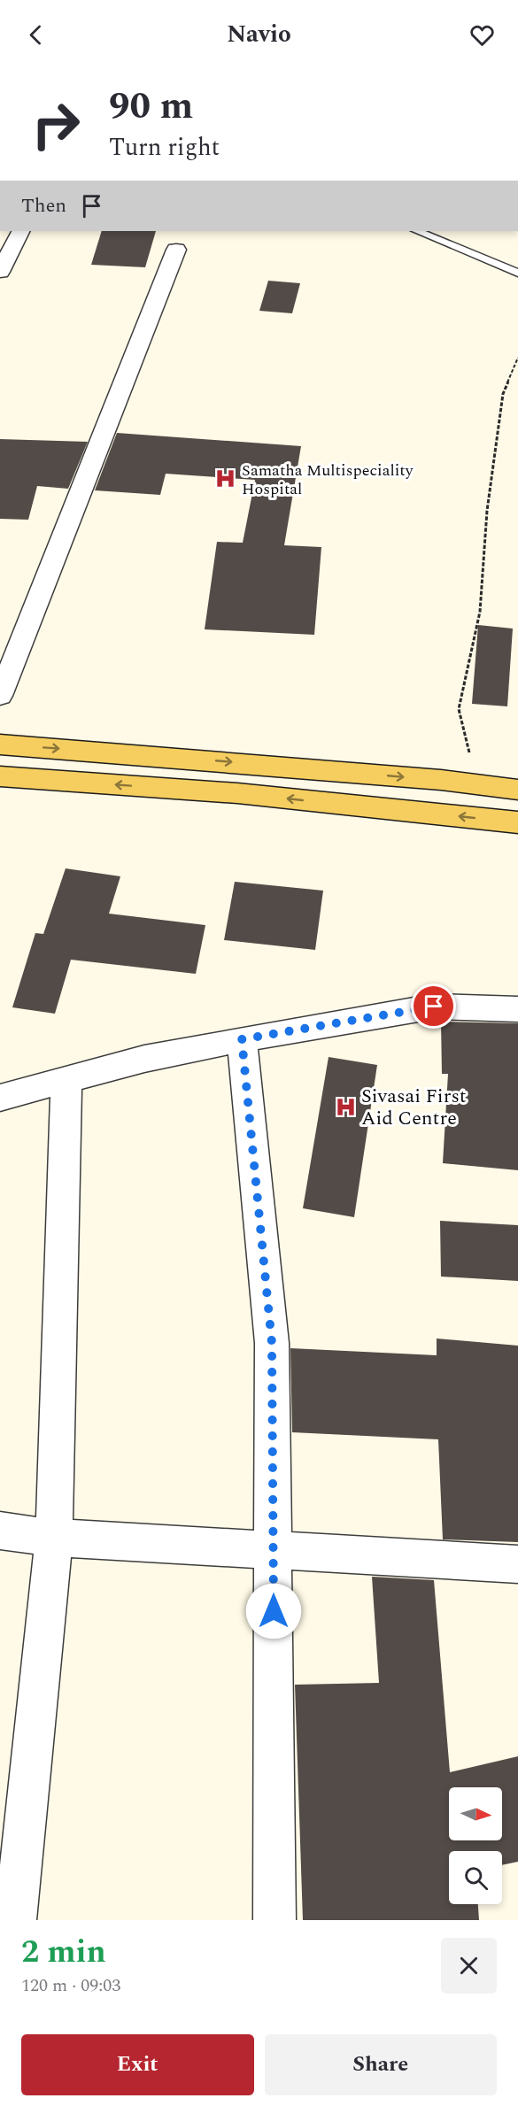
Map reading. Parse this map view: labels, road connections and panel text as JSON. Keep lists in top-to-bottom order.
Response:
{
  "places": {
    "hospital": ["Samatha Multispeciality Hospital", "Sivasai First Aid Centre"]
  },
  "north": "right",
  "page": {
    "header": "Navio",
    "turn": ["90 m", "Turn right"],
    "then": "Then",
    "heading": ["2 min", "120 m · 09:03"],
    "buttons": ["Exit", "Share"]
  }
}
